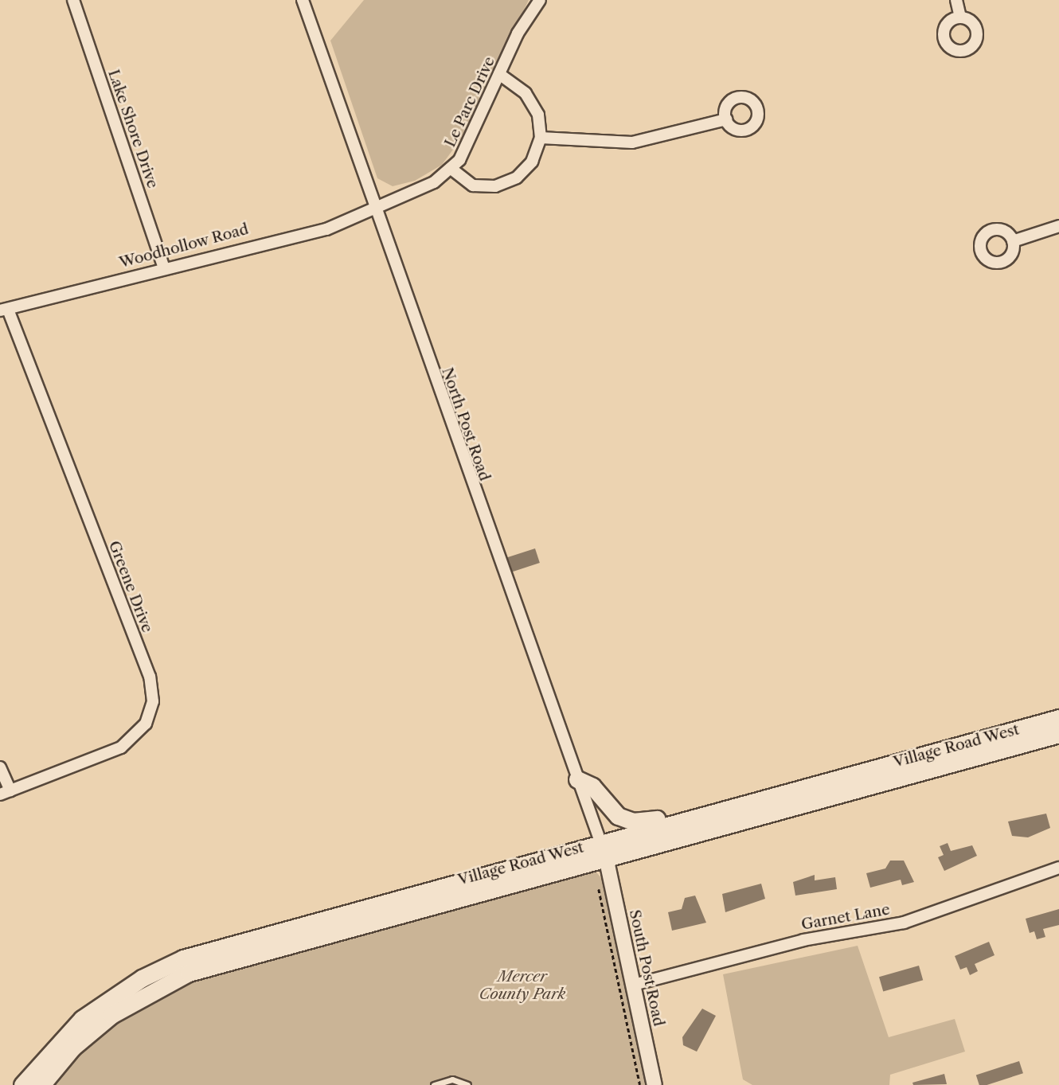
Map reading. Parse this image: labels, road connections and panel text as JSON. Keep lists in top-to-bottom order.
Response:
{
  "streets": {
    "main road": ["Village Road West"],
    "street": [
      "Le Parc Drive",
      "Lake Shore Drive",
      "Woodhollow Road",
      "North Post Road",
      "Greene Drive",
      "Garnet Lane",
      "South Post Road"
    ]
  },
  "crossings": [
    ["Le Parc Drive", "Woodhollow Road"],
    ["Le Parc Drive", "North Post Road"],
    ["Lake Shore Drive", "Woodhollow Road"],
    ["Woodhollow Road", "North Post Road"],
    ["Woodhollow Road", "Greene Drive"],
    ["North Post Road", "Village Road West"],
    ["North Post Road", "South Post Road"],
    ["Village Road West", "South Post Road"],
    ["Garnet Lane", "South Post Road"]
  ],
  "parks": ["Mercer County Park"]
}
